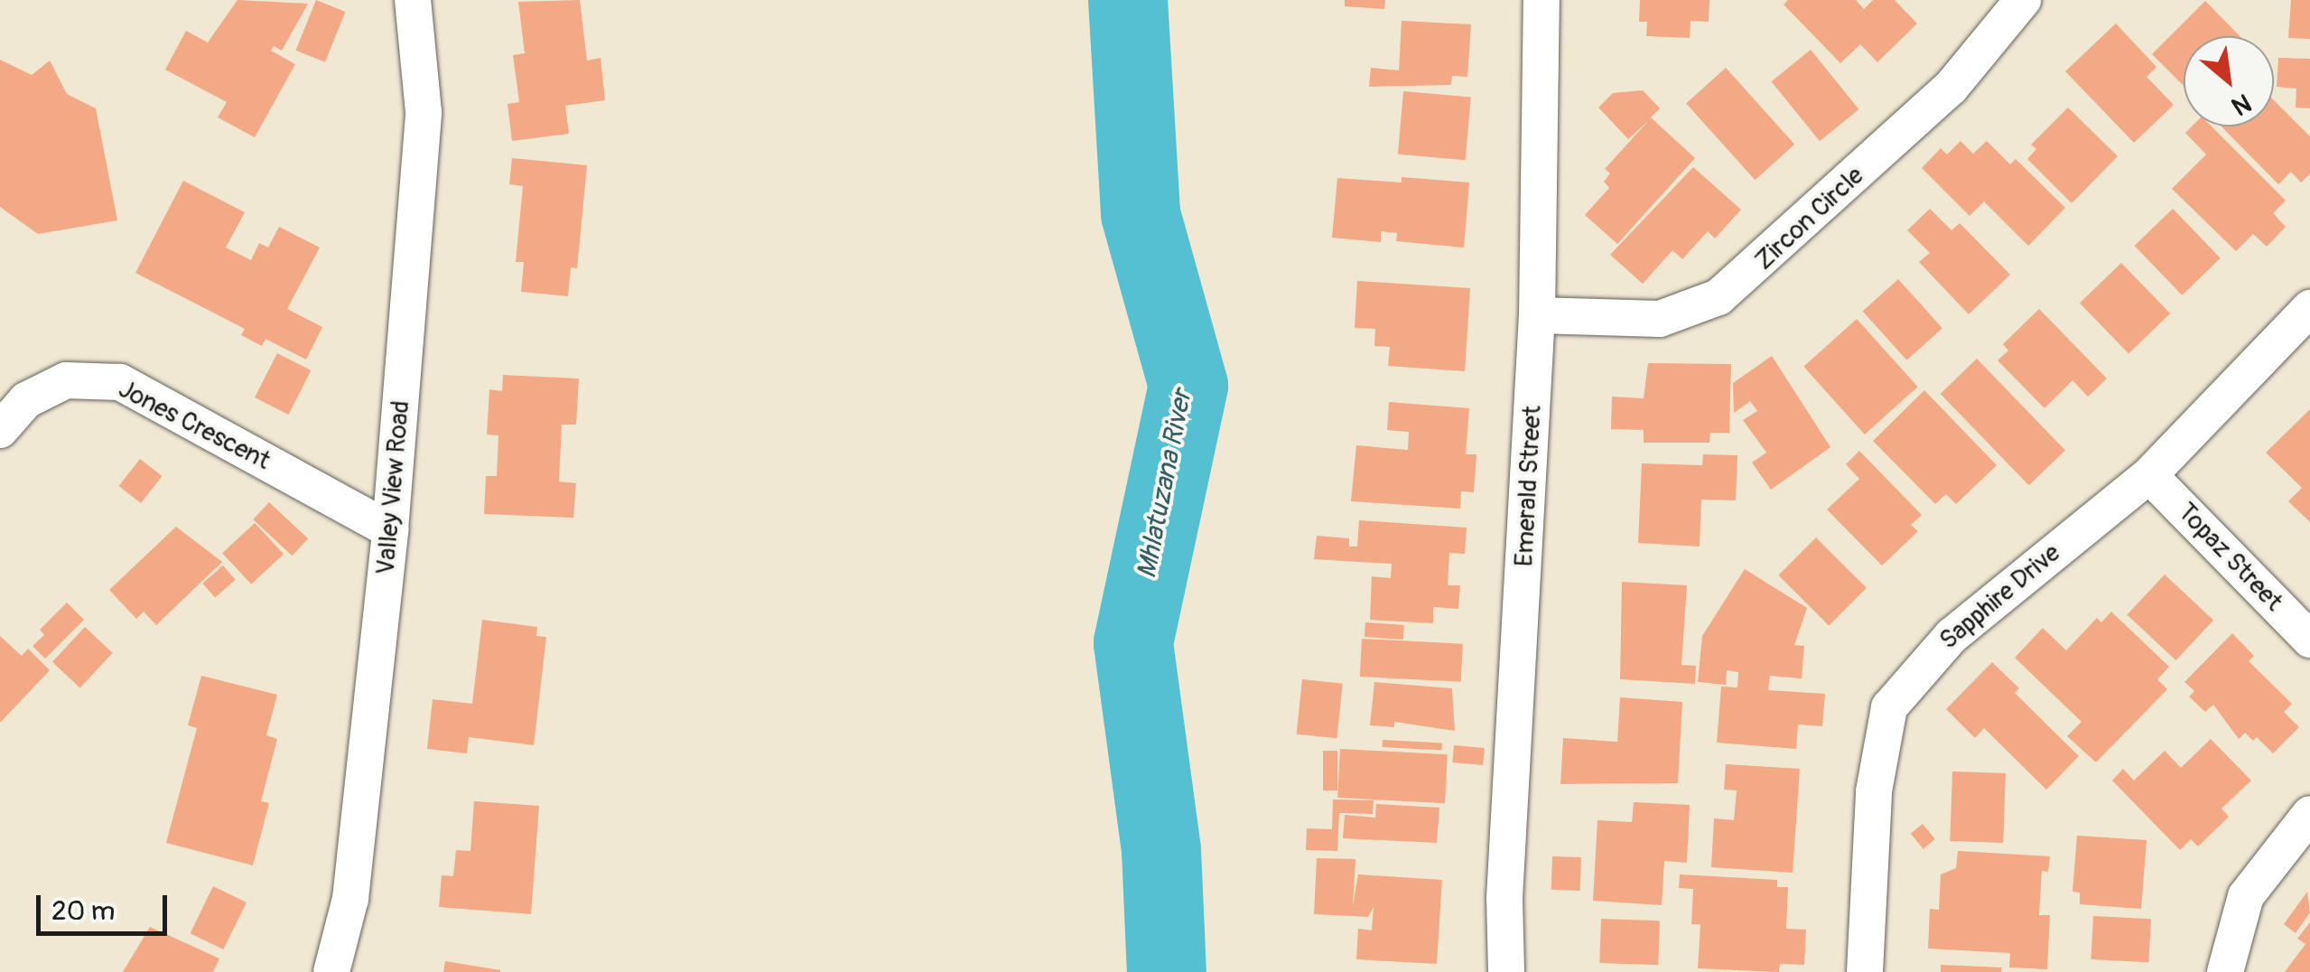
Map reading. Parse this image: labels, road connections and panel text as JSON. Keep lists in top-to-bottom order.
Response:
{
  "streets": {
    "street": [
      "Zircon Circle",
      "Jones Crescent",
      "Emerald Street",
      "Valley View Road",
      "Topaz Street",
      "Sapphire Drive"
    ]
  },
  "crossings": [
    ["Zircon Circle", "Emerald Street"],
    ["Jones Crescent", "Valley View Road"],
    ["Topaz Street", "Sapphire Drive"]
  ],
  "water": ["Mhlatuzana River"],
  "scale_bar": "20 m",
  "north": "bottom right"
}
